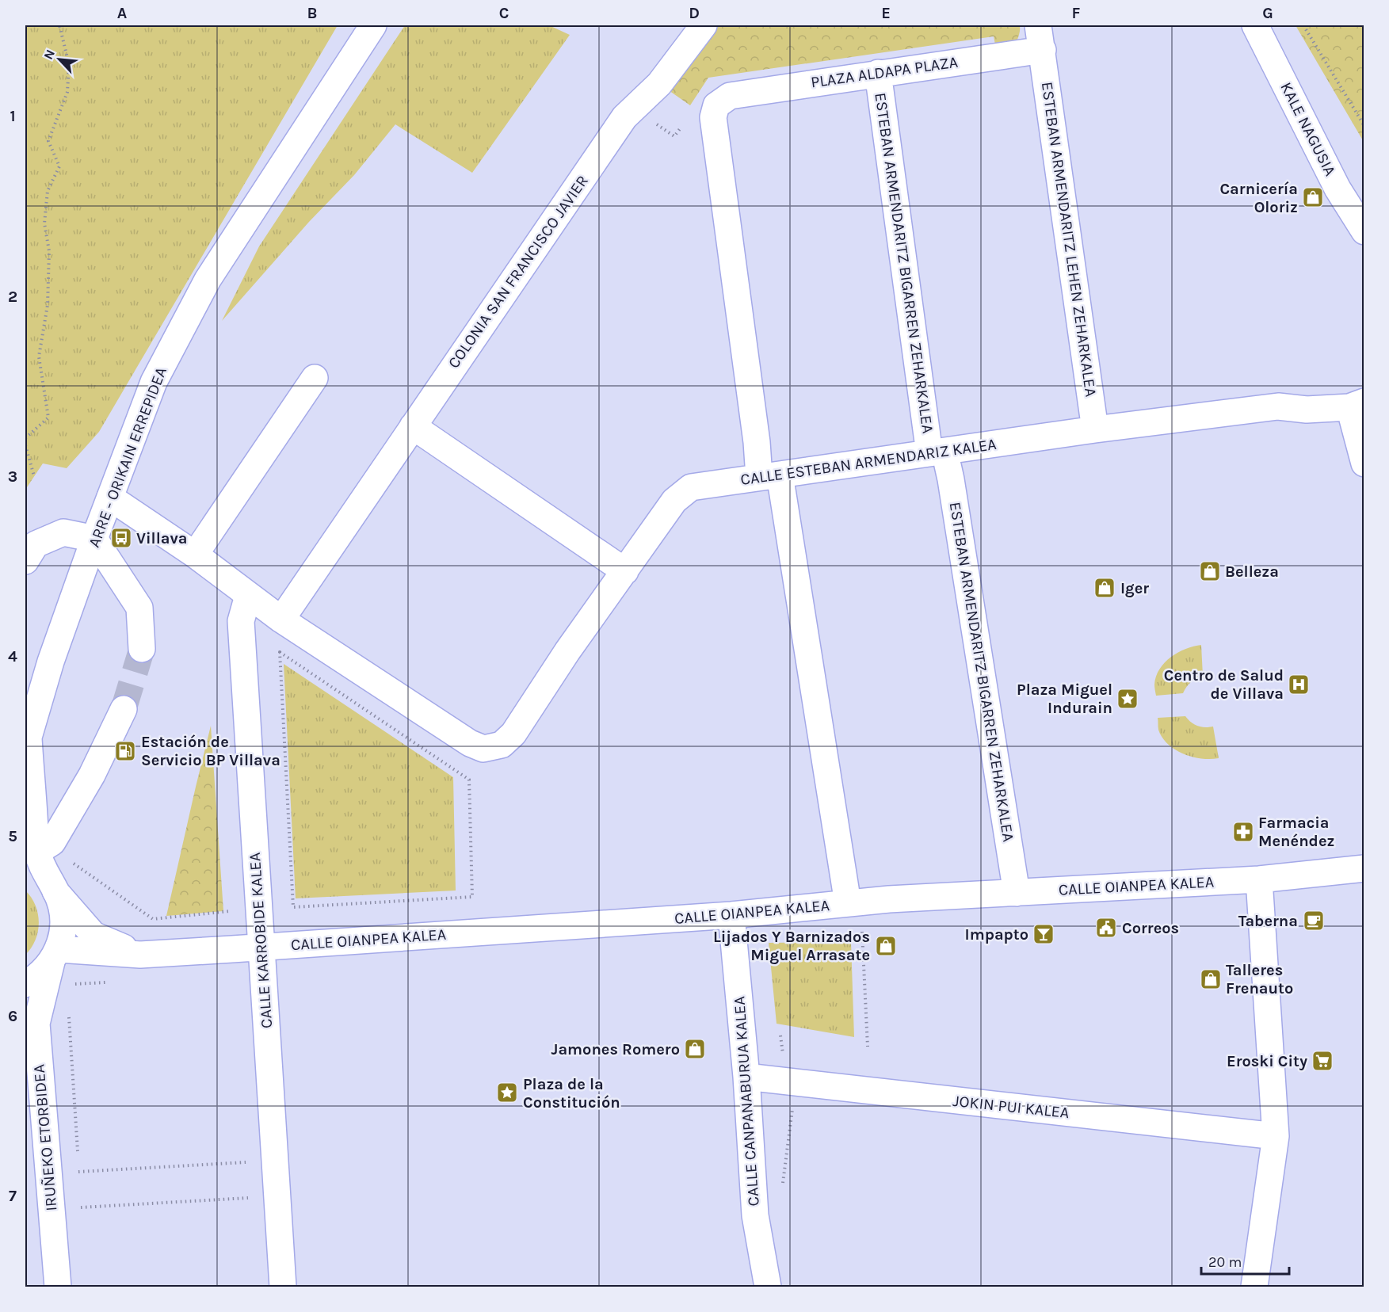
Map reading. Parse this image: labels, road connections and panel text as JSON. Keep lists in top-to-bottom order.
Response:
{
  "streets": {
    "street": [
      "PLAZA ALDAPA PLAZA",
      "KALE NAGUSIA",
      "ESTEBAN ARMENDARITZ LEHEN ZEHARKALEA",
      "ESTEBAN ARMENDARITZ BIGARREN ZEHARKALEA",
      "COLONIA SAN FRANCISCO JAVIER",
      "ARRE - ORIKAIN ERREPIDEA",
      "CALLE ESTEBAN ARMENDARIZ KALEA",
      "CALLE OIANPEA KALEA",
      "CALLE KARROBIDE KALEA",
      "CALLE CANPANABURUA KALEA",
      "JOKIN PUI KALEA",
      "IRUÑEKO ETORBIDEA"
    ]
  },
  "crossings": [
    ["PLAZA ALDAPA PLAZA", "ESTEBAN ARMENDARITZ LEHEN ZEHARKALEA"],
    ["PLAZA ALDAPA PLAZA", "ESTEBAN ARMENDARITZ BIGARREN ZEHARKALEA"],
    ["PLAZA ALDAPA PLAZA", "CALLE ESTEBAN ARMENDARIZ KALEA"],
    ["ESTEBAN ARMENDARITZ LEHEN ZEHARKALEA", "CALLE ESTEBAN ARMENDARIZ KALEA"],
    ["ESTEBAN ARMENDARITZ BIGARREN ZEHARKALEA", "CALLE ESTEBAN ARMENDARIZ KALEA"],
    ["ESTEBAN ARMENDARITZ BIGARREN ZEHARKALEA", "CALLE OIANPEA KALEA"],
    ["COLONIA SAN FRANCISCO JAVIER", "CALLE ESTEBAN ARMENDARIZ KALEA"],
    ["ARRE - ORIKAIN ERREPIDEA", "IRUÑEKO ETORBIDEA"],
    ["CALLE OIANPEA KALEA", "CALLE KARROBIDE KALEA"],
    ["CALLE OIANPEA KALEA", "CALLE CANPANABURUA KALEA"],
    ["CALLE OIANPEA KALEA", "IRUÑEKO ETORBIDEA"],
    ["CALLE CANPANABURUA KALEA", "JOKIN PUI KALEA"]
  ],
  "places": {
    "shop": [
      "Carnicería Oloriz",
      "Belleza",
      "Iger",
      "Lijados Y Barnizados Miguel Arrasate",
      "Talleres Frenauto",
      "Jamones Romero"
    ],
    "bus stop": ["Villava"],
    "hospital": ["Centro de Salud de Villava"],
    "place": ["Plaza Miguel Indurain", "Plaza de la Constitución"],
    "fuel station": ["Estación de Servicio BP Villava"],
    "pharmacy": ["Farmacia Menéndez"],
    "cafe": ["Taberna"],
    "public building": ["Correos"],
    "bar": ["Impapto"],
    "supermarket": ["Eroski City"]
  },
  "scale_bar": "20 m",
  "north": "top left",
  "grid": {
    "columns": [
      "A",
      "B",
      "C",
      "D",
      "E",
      "F",
      "G"
    ],
    "rows": [
      "1",
      "2",
      "3",
      "4",
      "5",
      "6",
      "7"
    ]
  }
}
